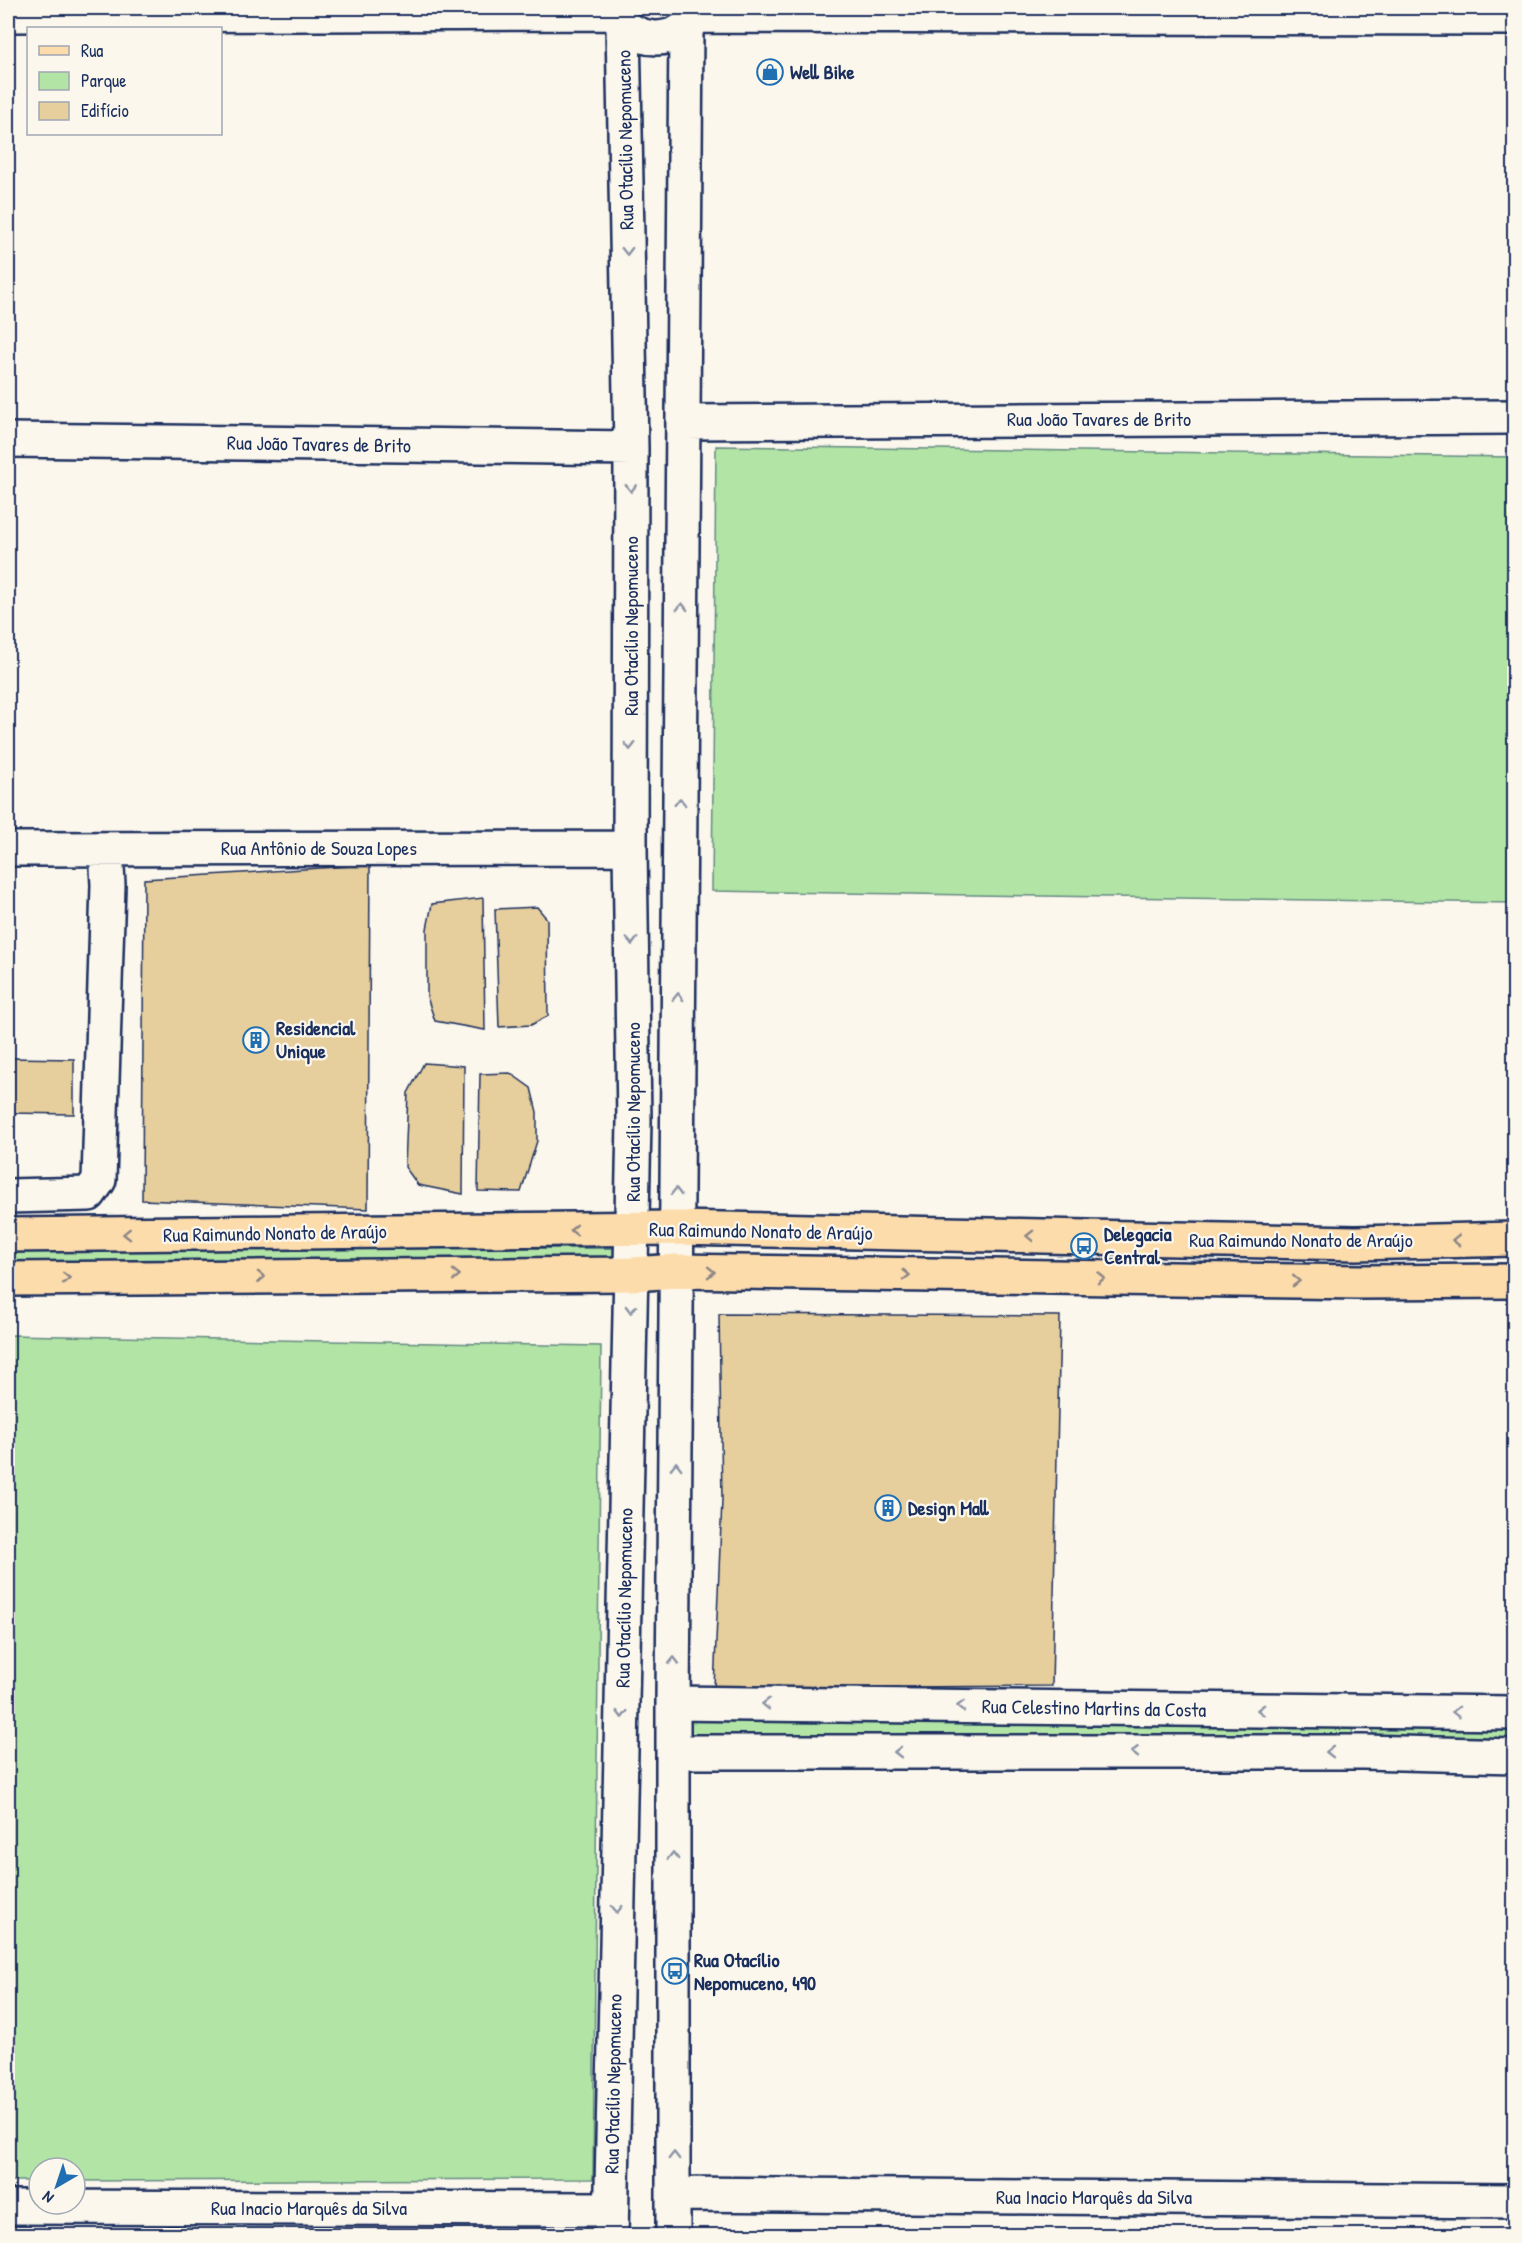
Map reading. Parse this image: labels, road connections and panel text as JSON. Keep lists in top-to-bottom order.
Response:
{
  "streets": {
    "main road": ["Rua Raimundo Nonato de Araújo"],
    "street": [
      "Rua Otacílio Nepomuceno",
      "Rua João Tavares de Brito",
      "Rua Antônio de Souza Lopes",
      "Rua Celestino Martins da Costa",
      "Rua Inacio Marquês da Silva"
    ]
  },
  "crossings": [
    ["Rua Otacílio Nepomuceno", "Rua João Tavares de Brito"],
    ["Rua Otacílio Nepomuceno", "Rua Antônio de Souza Lopes"],
    ["Rua Otacílio Nepomuceno", "Rua Raimundo Nonato de Araújo"],
    ["Rua Otacílio Nepomuceno", "Rua Inacio Marquês da Silva"]
  ],
  "places": {
    "shop": ["Well Bike"],
    "building": ["Residencial Unique", "Design Mall"],
    "bus stop": ["Delegacia Central", "Rua Otacílio Nepomuceno, 490"]
  },
  "legend": ["Rua", "Parque", "Edifício"],
  "north": "bottom left"
}
